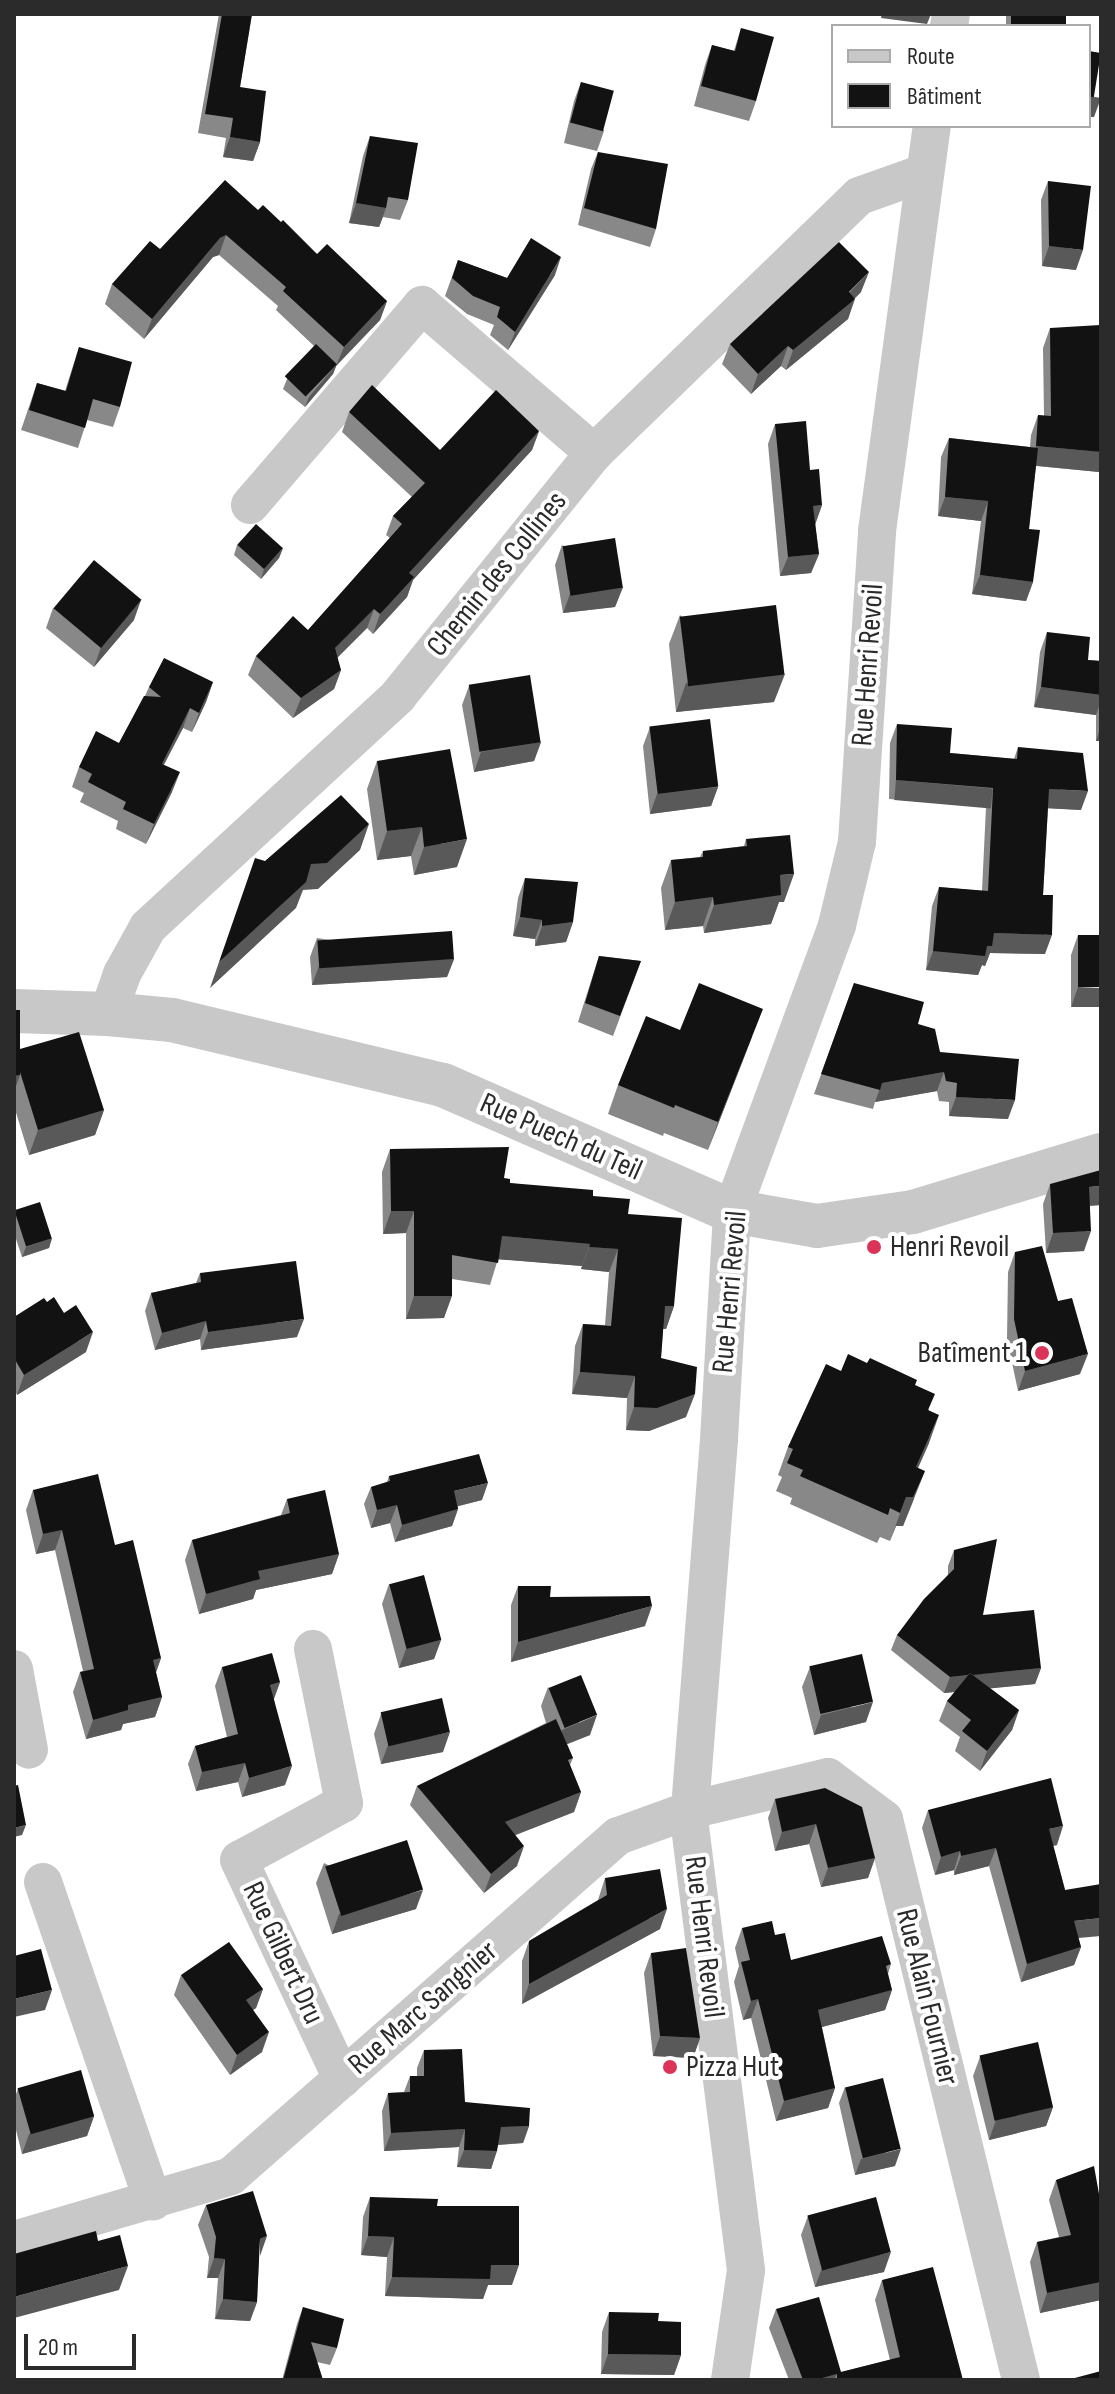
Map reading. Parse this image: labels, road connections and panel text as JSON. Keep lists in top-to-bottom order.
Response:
{
  "streets": {
    "street": [
      "Chemin des Collines",
      "Rue Henri Revoil",
      "Rue Puech du Teil",
      "Rue Gilbert Dru",
      "Rue Alain Fournier",
      "Rue Marc Sangnier"
    ]
  },
  "crossings": [
    ["Chemin des Collines", "Rue Henri Revoil"],
    ["Chemin des Collines", "Rue Puech du Teil"],
    ["Rue Henri Revoil", "Rue Puech du Teil"],
    ["Rue Henri Revoil", "Rue Alain Fournier"],
    ["Rue Henri Revoil", "Rue Marc Sangnier"],
    ["Rue Gilbert Dru", "Rue Marc Sangnier"],
    ["Rue Alain Fournier", "Rue Marc Sangnier"]
  ],
  "places": ["Henri Revoil", "Batîment 1", "Pizza Hut"],
  "legend": ["Route", "Bâtiment"],
  "scale_bar": "20 m"
}
